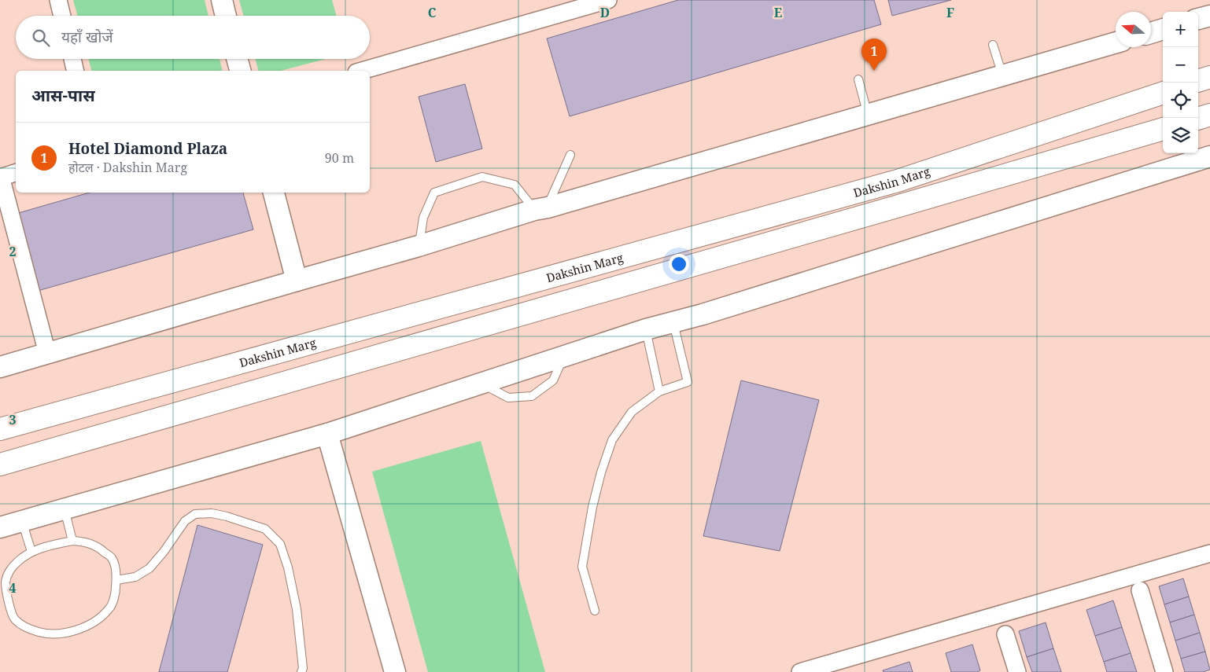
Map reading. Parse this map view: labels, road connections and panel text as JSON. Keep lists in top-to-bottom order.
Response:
{
  "streets": {
    "main road": ["Dakshin Marg"]
  },
  "north": "left",
  "page": {
    "map_buttons": ["+", "−"],
    "search": "यहाँ खोजें",
    "pins": "1",
    "heading": "आस-पास",
    "list": [
      {
        "mark": "1",
        "name": "Hotel Diamond Plaza",
        "note": "होटल · Dakshin Marg",
        "value": "90 m"
      }
    ]
  },
  "grid": {
    "columns": [
      "C",
      "D",
      "E",
      "F"
    ],
    "rows": ["2", "3", "4"]
  }
}
